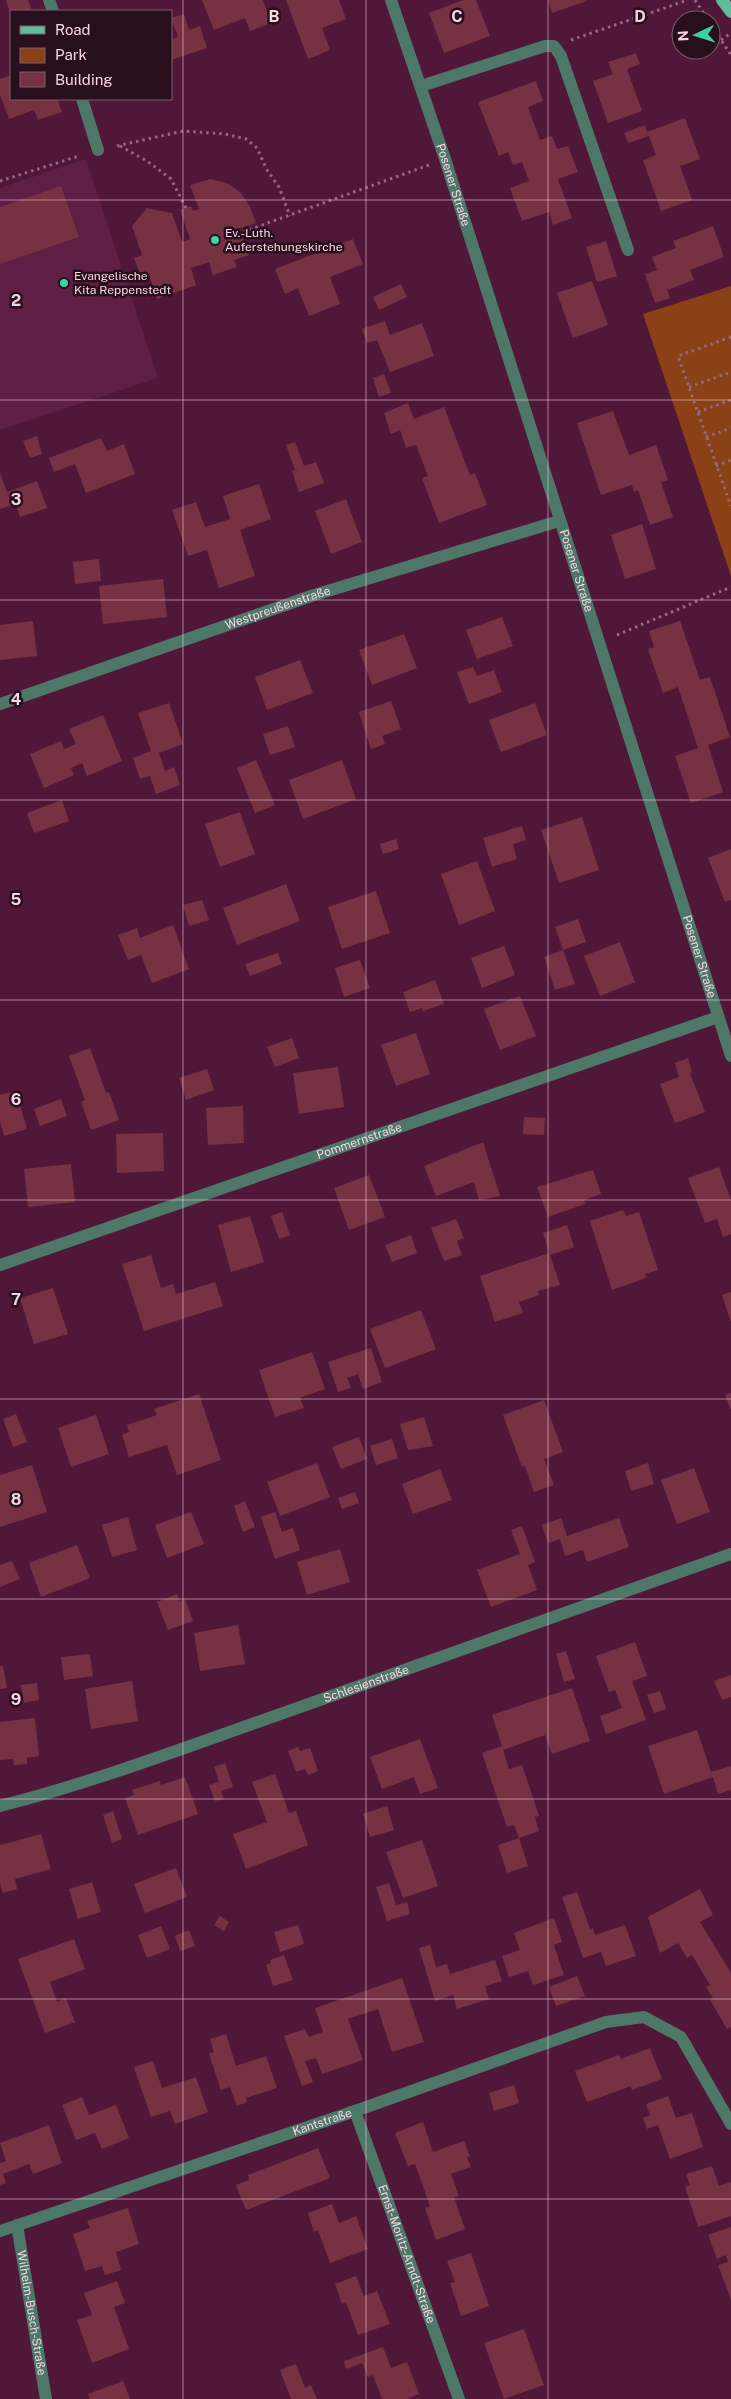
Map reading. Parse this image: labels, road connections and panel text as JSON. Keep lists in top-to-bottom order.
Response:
{
  "streets": {
    "street": [
      "Posener Straße",
      "Westpreußenstraße",
      "Pommernstraße",
      "Schlesienstraße",
      "Kantstraße",
      "Ernst-Moritz-Arndt-Straße",
      "Wilhelm-Busch-Straße"
    ]
  },
  "crossings": [
    ["Posener Straße", "Westpreußenstraße"],
    ["Posener Straße", "Pommernstraße"],
    ["Kantstraße", "Ernst-Moritz-Arndt-Straße"],
    ["Kantstraße", "Wilhelm-Busch-Straße"]
  ],
  "places": ["Ev.-Luth. Auferstehungskirche", "Evangelische Kita Reppenstedt"],
  "legend": ["Road", "Park", "Building"],
  "north": "left",
  "grid": {
    "columns": ["B", "C", "D"],
    "rows": [
      "2",
      "3",
      "4",
      "5",
      "6",
      "7",
      "8",
      "9"
    ]
  }
}
